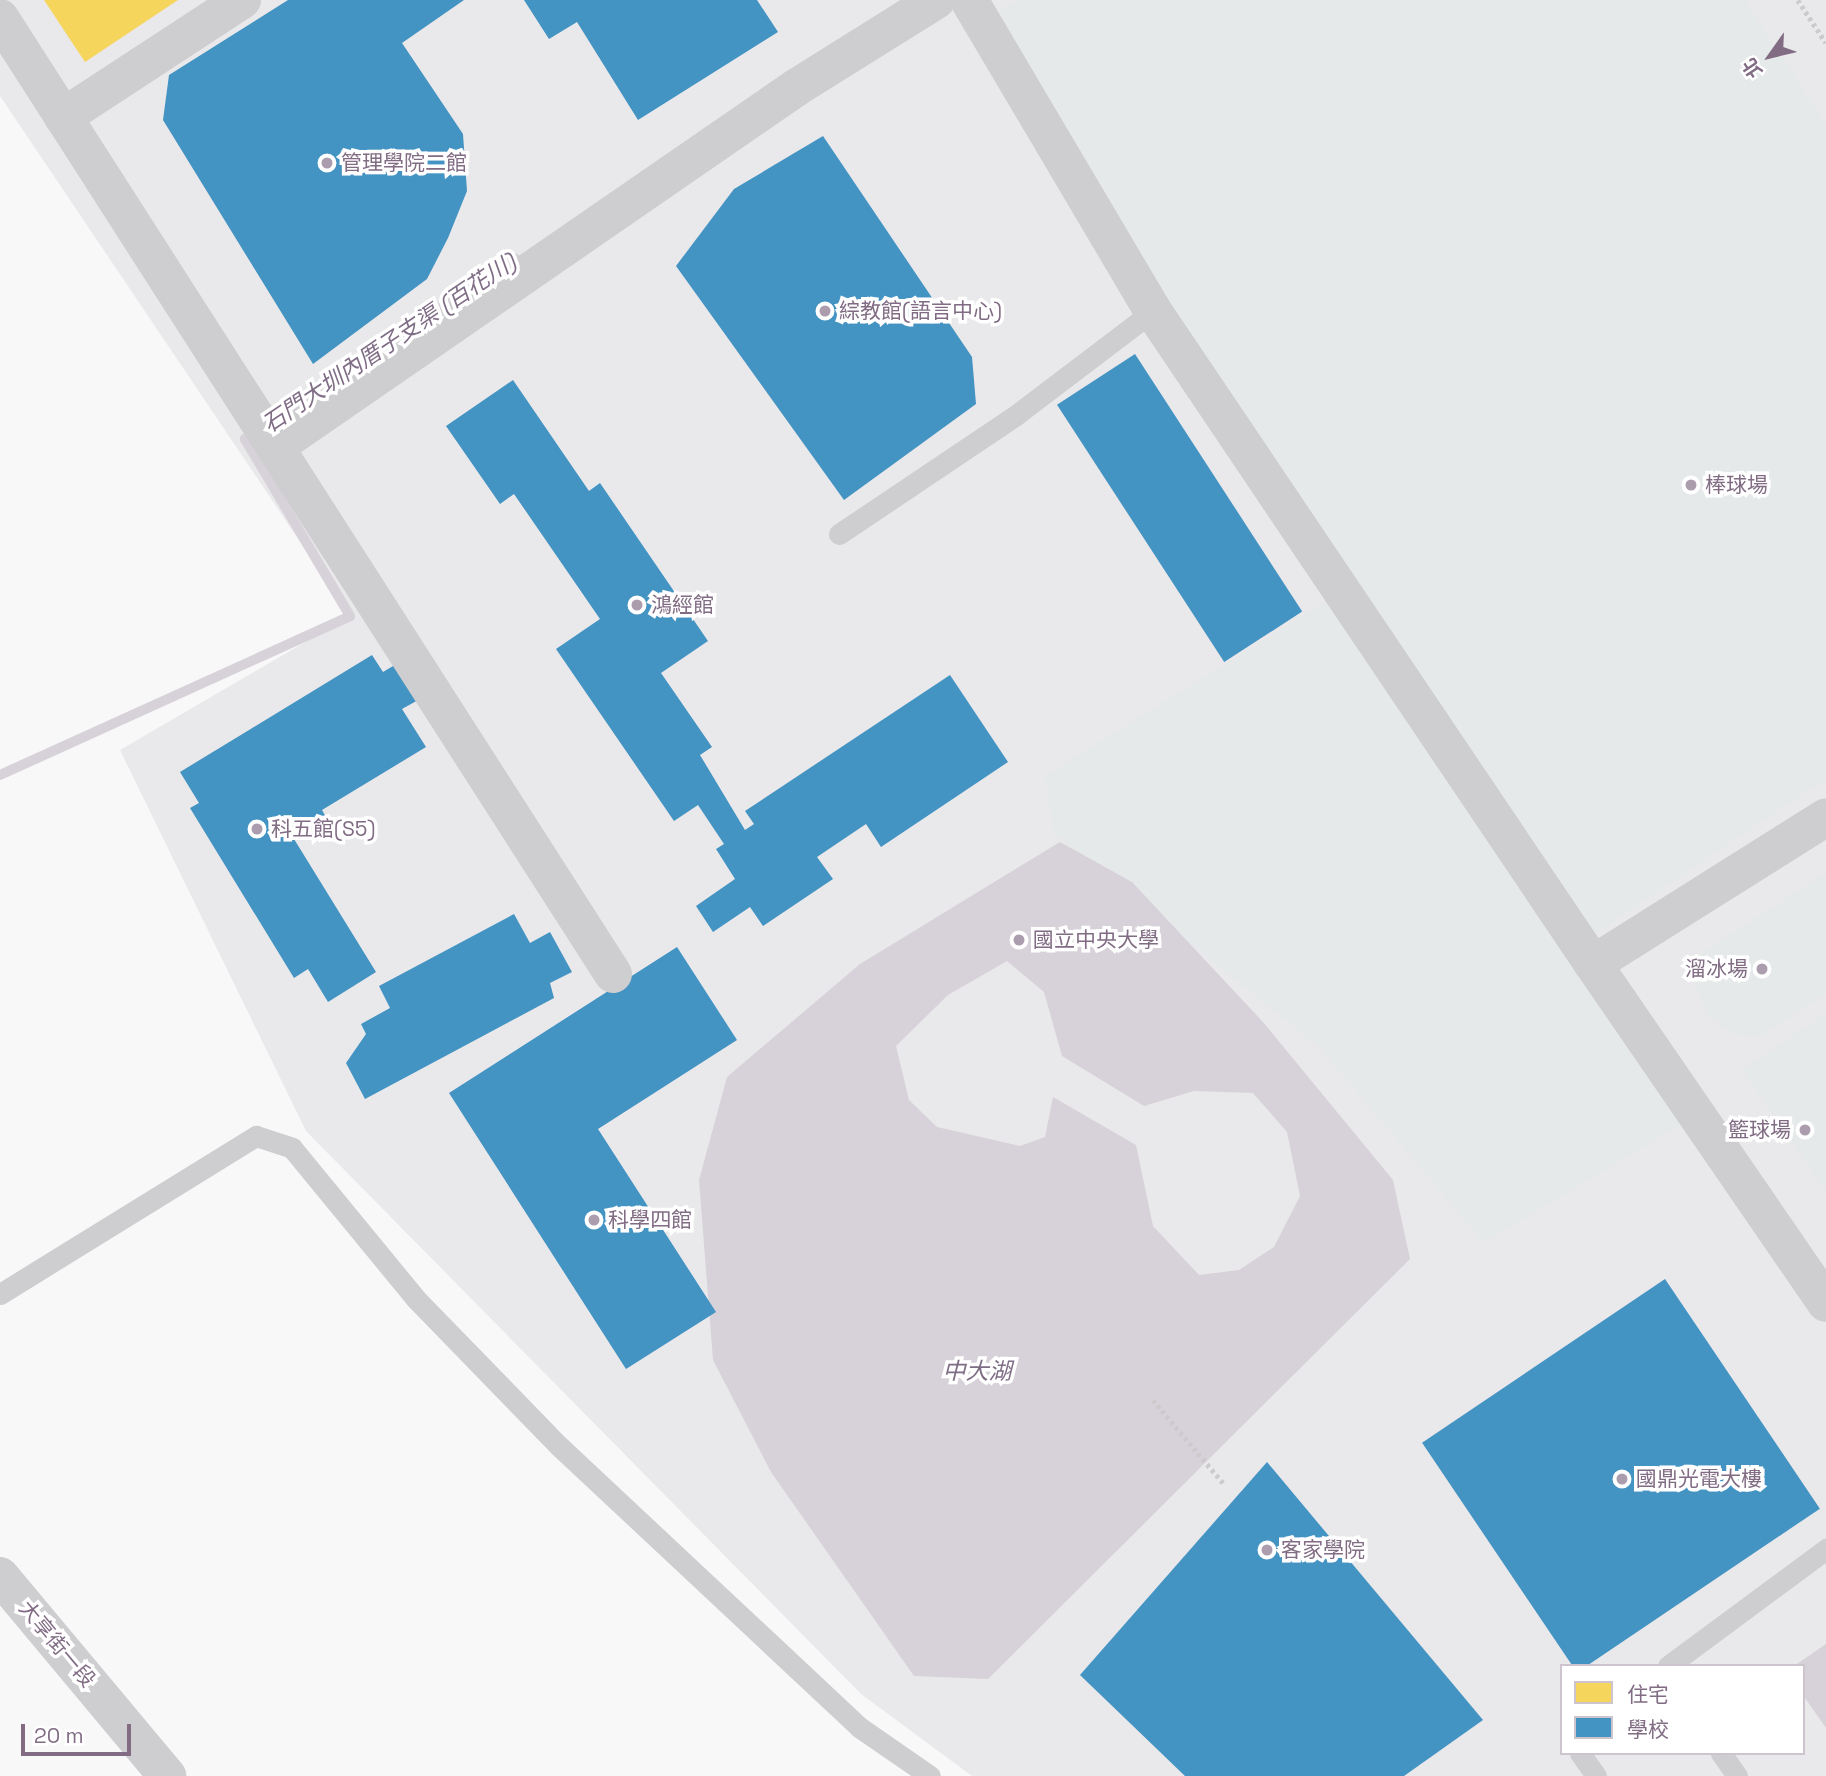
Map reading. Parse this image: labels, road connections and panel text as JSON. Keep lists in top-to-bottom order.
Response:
{
  "streets": {
    "street": ["大享街一段"]
  },
  "water": ["石門大圳內厝子支渠 (百花川)", "中大湖"],
  "places": [
    "管理學院二館",
    "綜教館(語言中心)",
    "棒球場",
    "鴻經館",
    "科五館(S5)",
    "國立中央大學",
    "溜冰場",
    "籃球場",
    "科學四館",
    "國鼎光電大樓",
    "客家學院"
  ],
  "legend": ["住宅", "學校"],
  "scale_bar": "20 m",
  "north": "bottom left"
}
